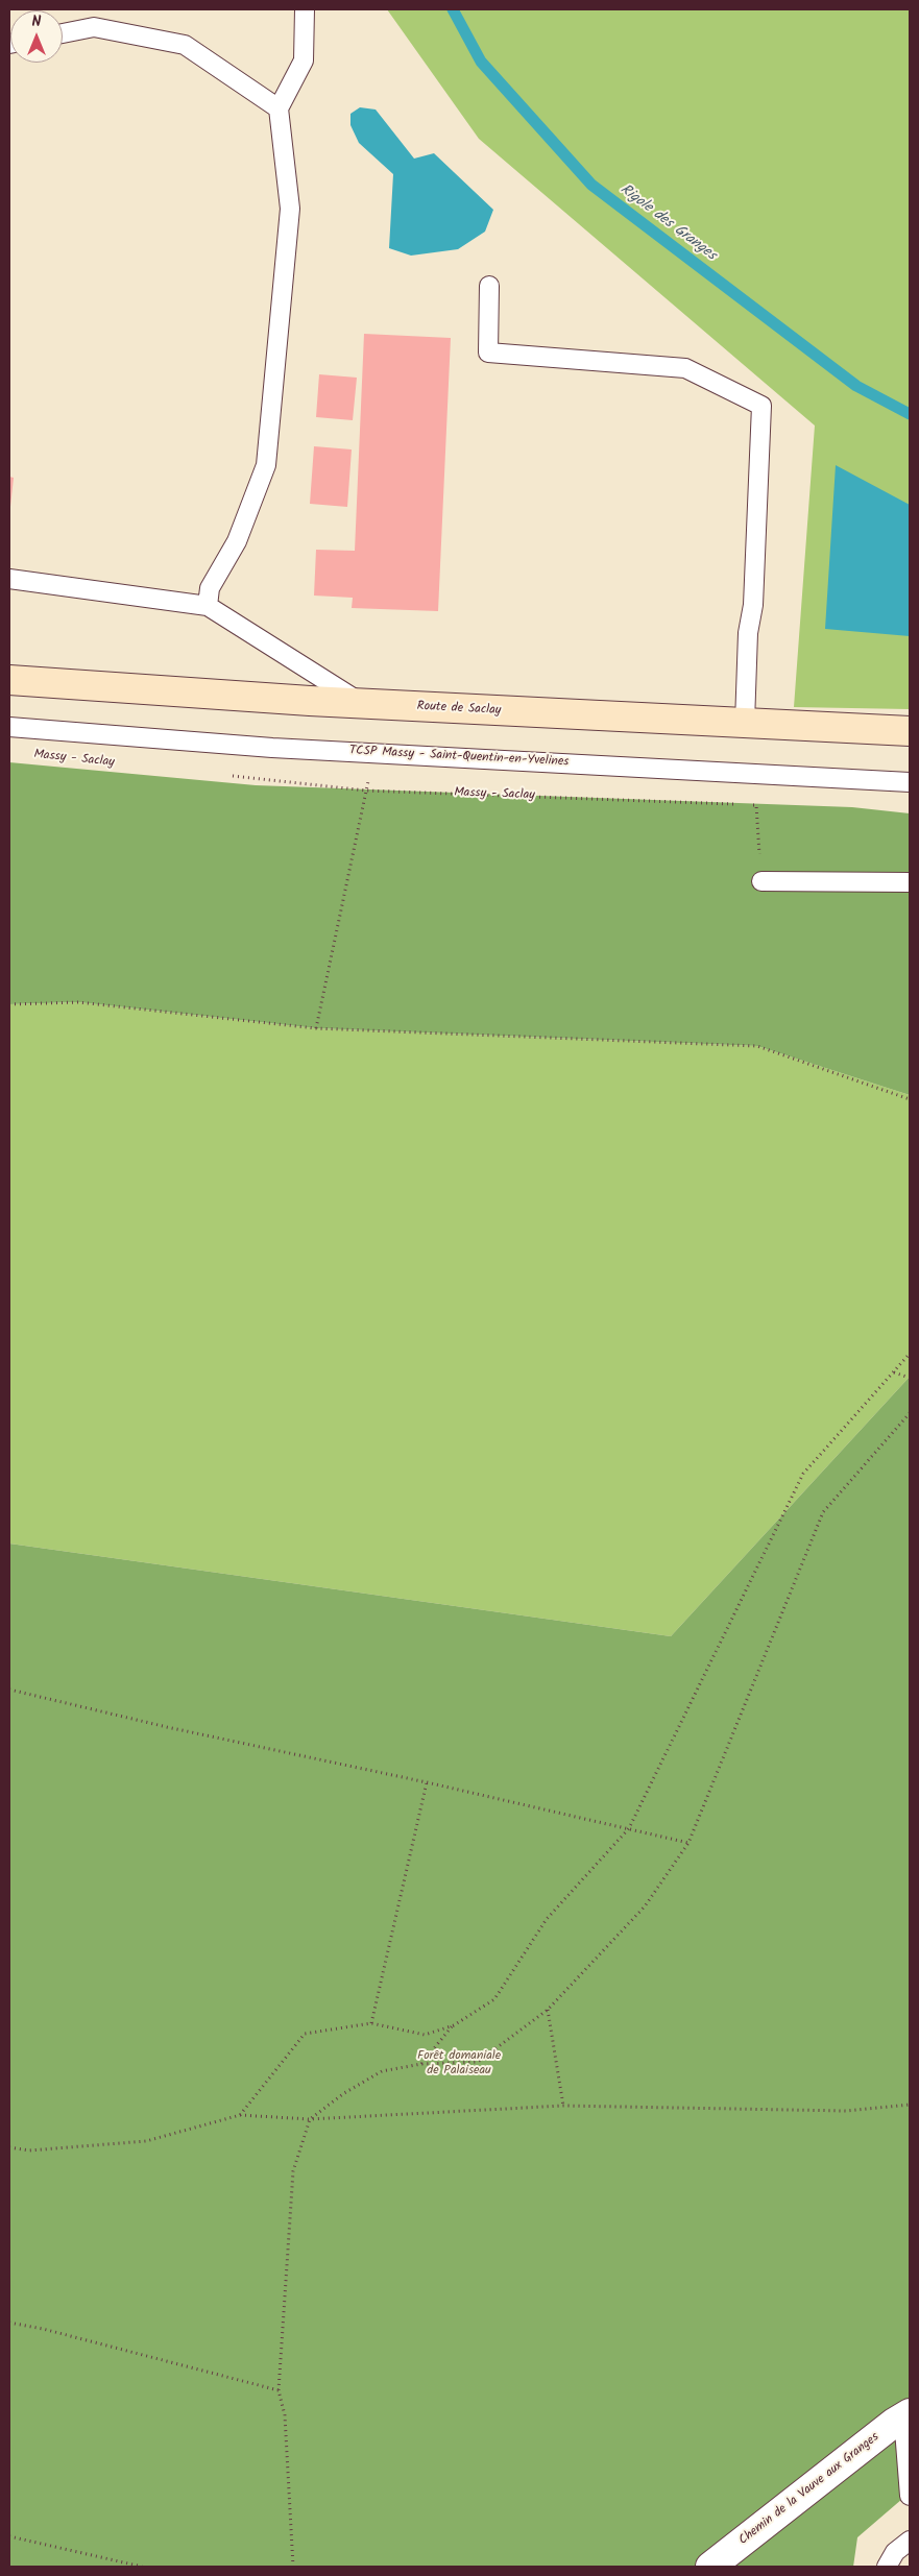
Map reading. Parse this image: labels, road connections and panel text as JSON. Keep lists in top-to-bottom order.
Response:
{
  "streets": {
    "main road": ["Route de Saclay"],
    "street": ["Chemin de la Vauve aux Granges"],
    "lane": ["TCSP Massy - Saint-Quentin-en-Yvelines"],
    "path": ["Massy - Saclay"]
  },
  "water": ["Rigole des Granges"],
  "parks": ["Forêt domaniale de Palaiseau"],
  "north": "top"
}
